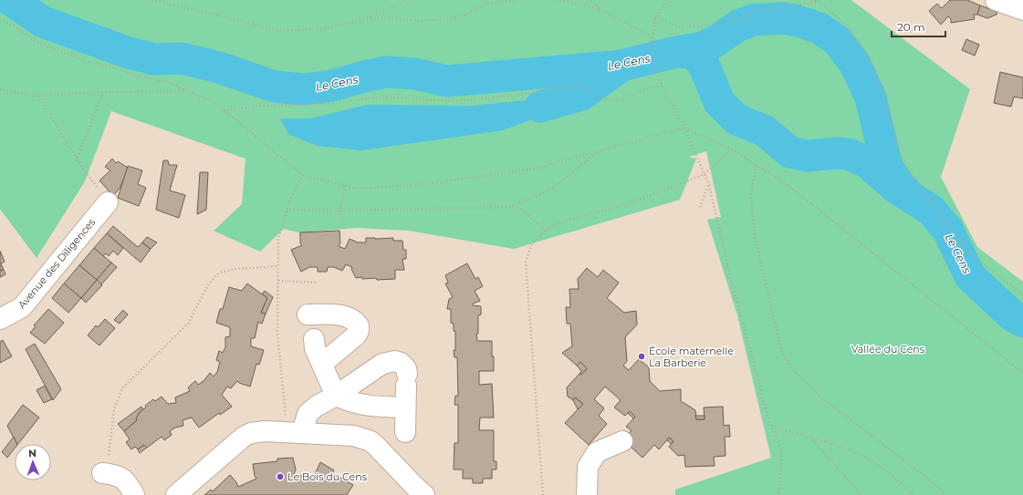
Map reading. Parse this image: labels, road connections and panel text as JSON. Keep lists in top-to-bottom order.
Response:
{
  "streets": {
    "street": ["Avenue des Diligences"]
  },
  "water": ["Le Cens"],
  "parks": ["Vallée du Cens"],
  "places": ["École maternelle La Barberie", "Le Bois du Cens"],
  "scale_bar": "20 m",
  "north": "top"
}
